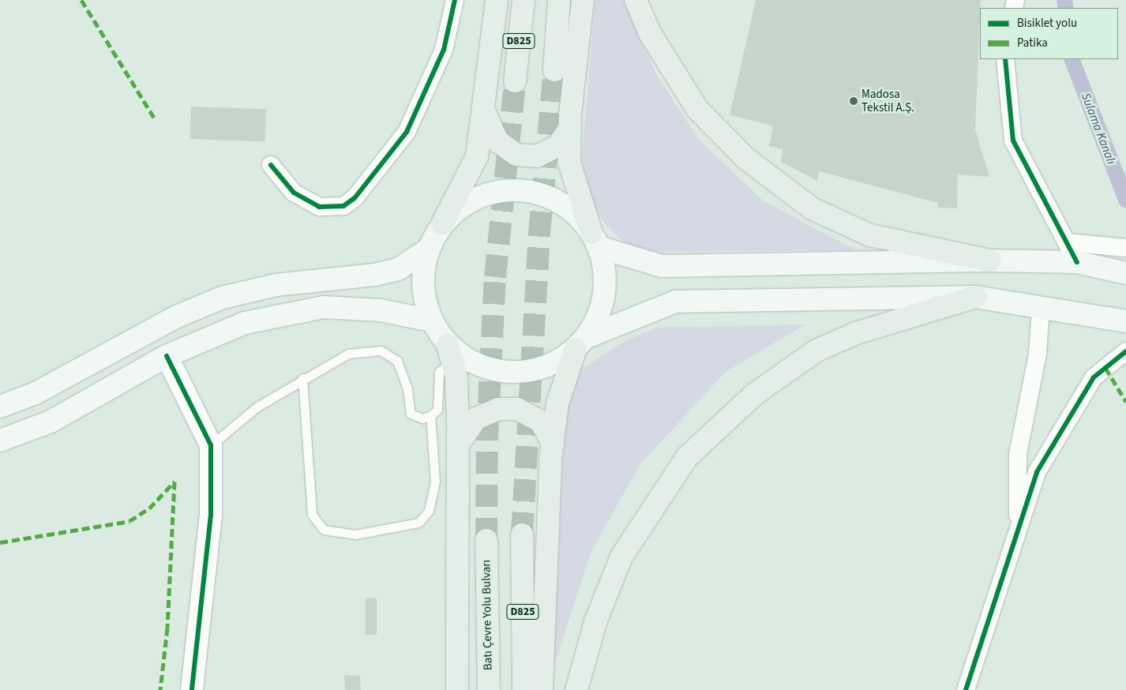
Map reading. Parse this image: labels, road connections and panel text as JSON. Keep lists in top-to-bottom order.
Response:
{
  "streets": {
    "highway": ["D825", "Batı Çevre Yolu Bulvarı"]
  },
  "water": ["Sulama Kanalı"],
  "places": ["Madosa Tekstil A.Ş."],
  "legend": ["Bisiklet yolu", "Patika"]
}
